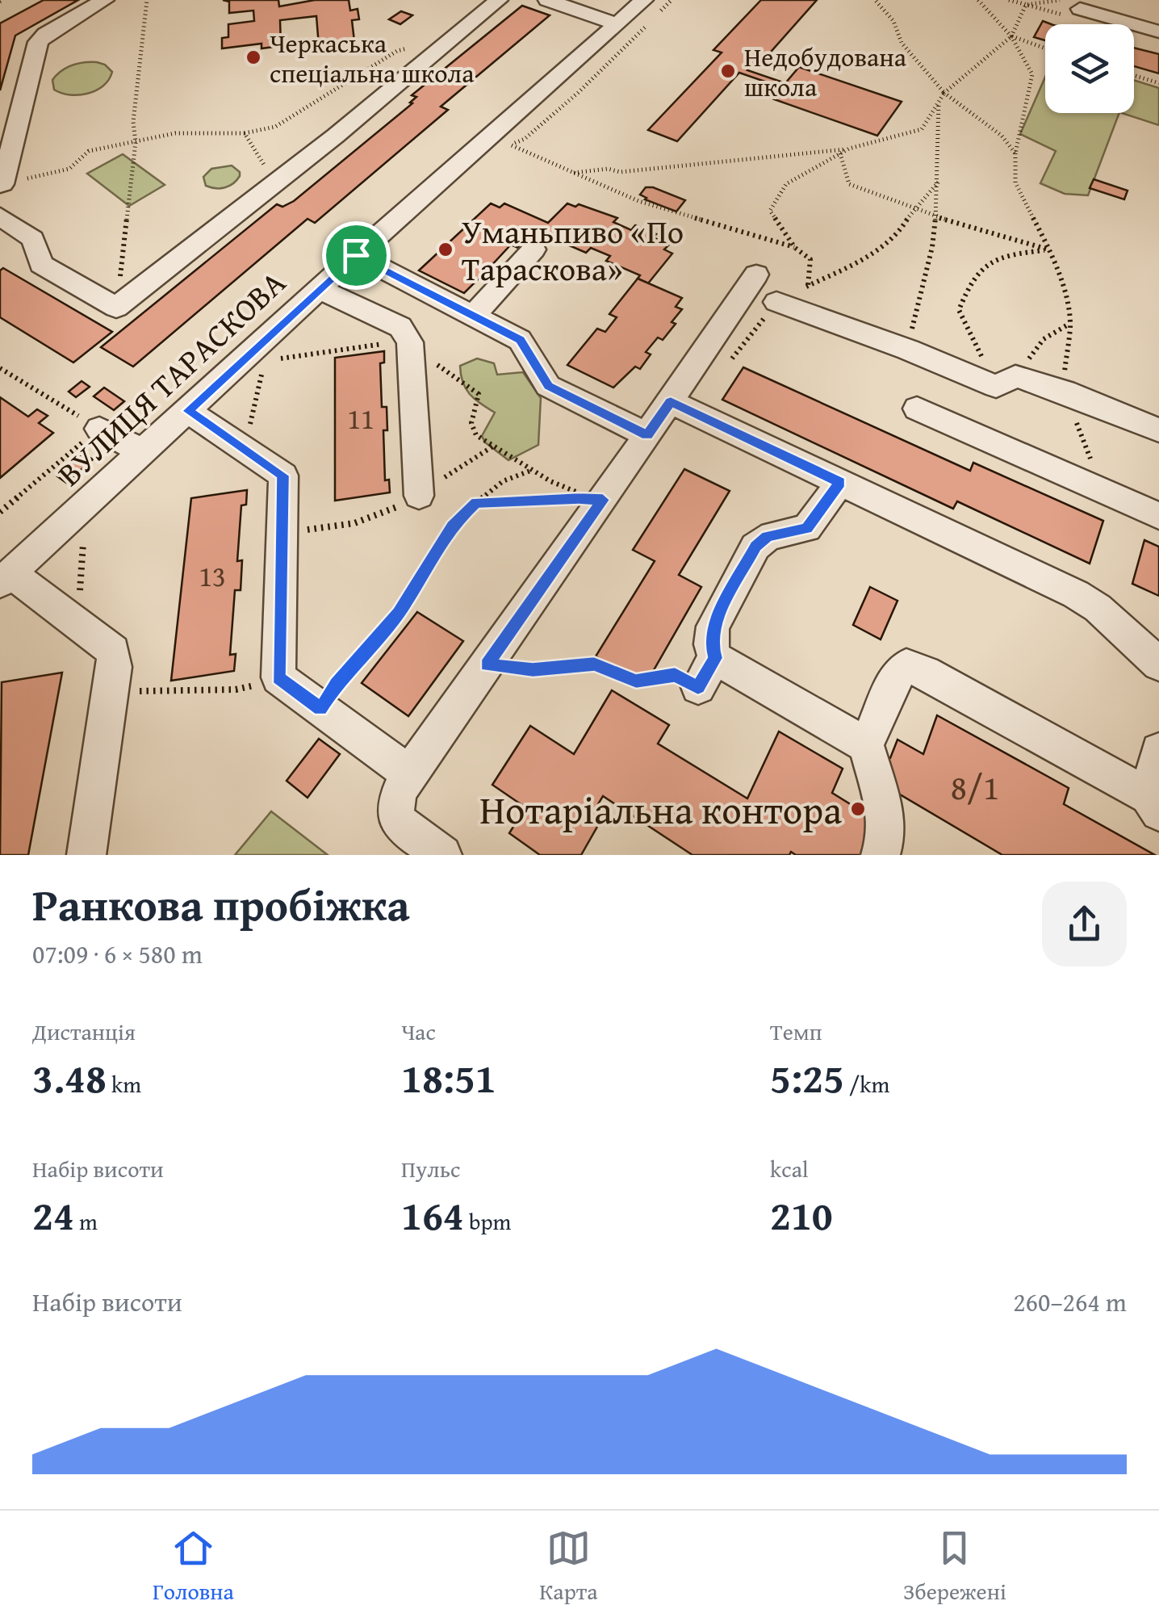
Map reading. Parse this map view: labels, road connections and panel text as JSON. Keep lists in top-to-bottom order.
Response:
{
  "streets": {
    "street": ["ВУЛИЦЯ ТАРАСКОВА"]
  },
  "places": [
    "Черкаська спеціальна школа",
    "Недобудована школа",
    "Уманьпиво «По Тараскова»",
    "Нотаріальна контора"
  ],
  "house_numbers": ["11", "13", "8/1"],
  "page": {
    "heading": ["Ранкова пробіжка", "07:09 · 6 × 580 m"],
    "stats": [
      ["Дистанція", "3.48 km"],
      ["Час", "18:51"],
      ["Темп", "5:25 /km"],
      ["Набір висоти", "24 m"],
      ["Пульс", "164 bpm"],
      ["kcal", "210"]
    ],
    "chart": ["Набір висоти", "260–264 m"],
    "tabs": ["Головна", "Карта", "Збережені"]
  }
}
